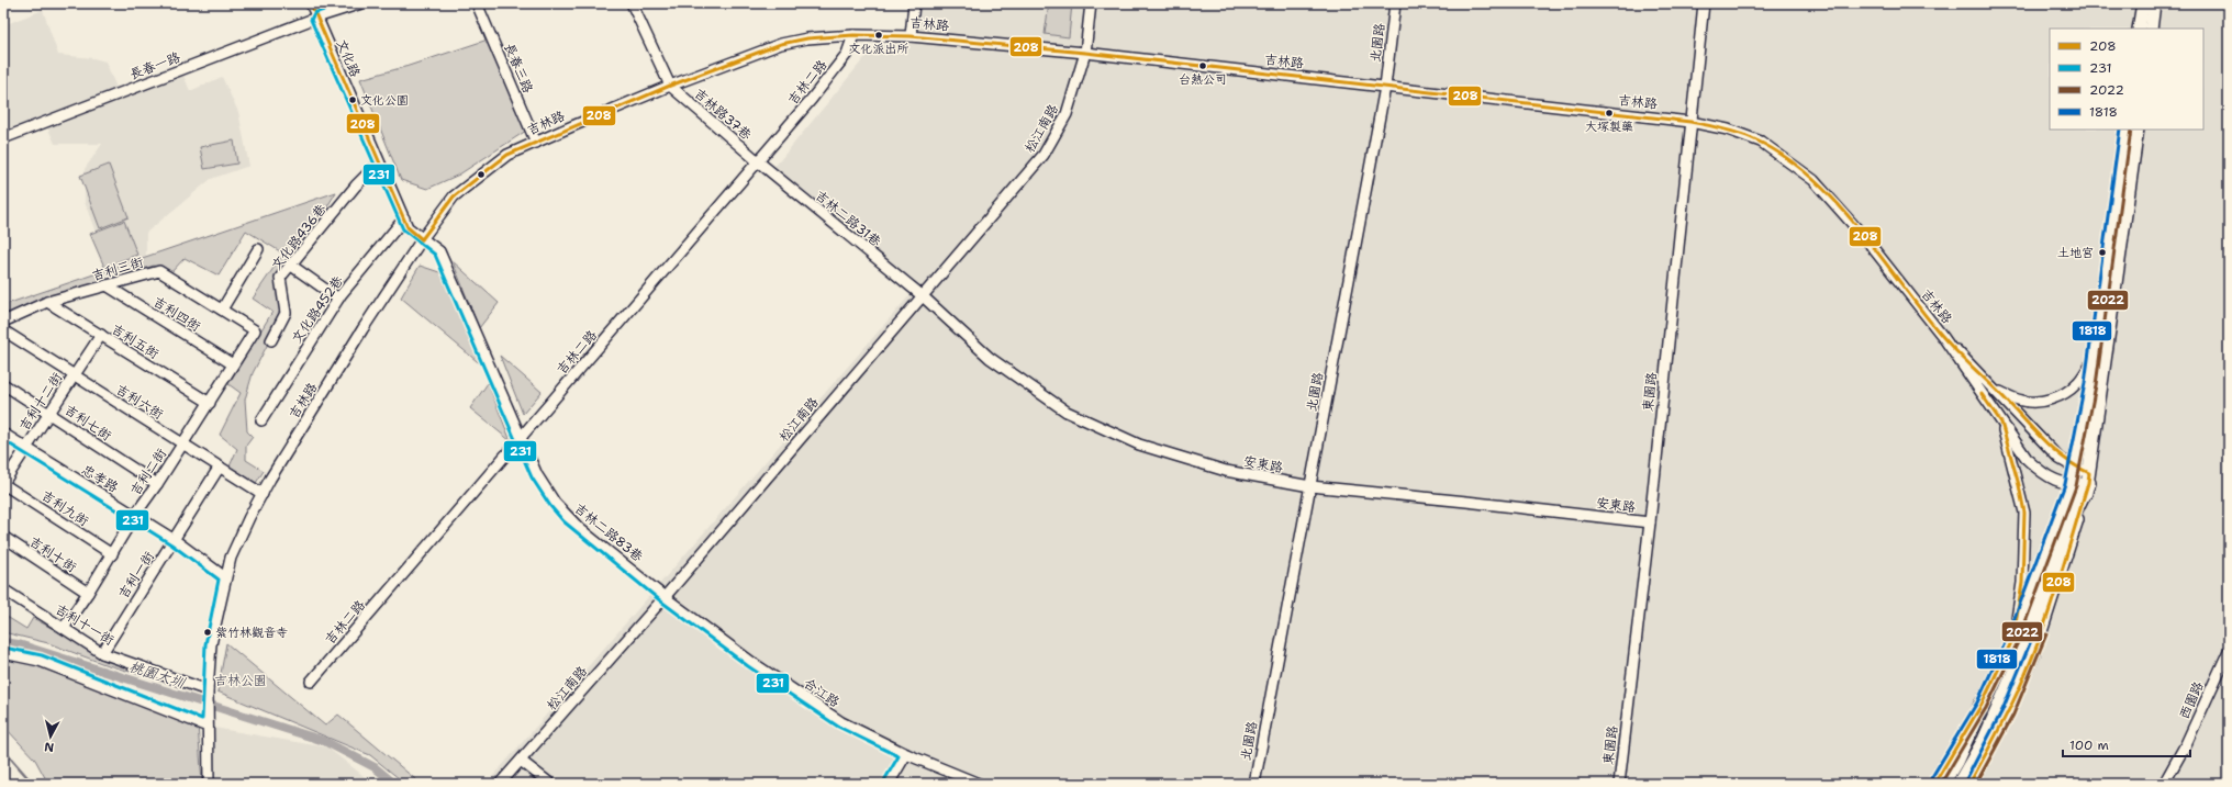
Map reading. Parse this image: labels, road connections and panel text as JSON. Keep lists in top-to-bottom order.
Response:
{
  "streets": {
    "street": [
      "吉林路",
      "北園路",
      "文化路",
      "長春一路",
      "長春三路",
      "吉林二路",
      "吉林路37巷",
      "松江南路",
      "吉林二路31巷",
      "文化路436巷",
      "吉利三街",
      "文化路452巷",
      "吉利四街",
      "吉利五街",
      "東園路",
      "吉利十二街",
      "吉利六街",
      "吉利七街",
      "安東路",
      "吉利二街",
      "忠孝路",
      "吉利九街",
      "吉林二路83巷",
      "吉利十街",
      "吉利一街",
      "吉利十一街",
      "合江路",
      "西園路"
    ]
  },
  "crossings": [
    ["吉林路", "北園路"],
    ["吉林路", "文化路"],
    ["吉林路", "長春三路"],
    ["吉林路", "吉林二路"],
    ["吉林路", "吉林路37巷"],
    ["吉林路", "松江南路"],
    ["吉林路", "東園路"],
    ["吉林路", "吉利六街"],
    ["吉林路", "忠孝路"],
    ["吉林路", "吉林二路83巷"],
    ["吉林路", "吉利十一街"],
    ["北園路", "安東路"],
    ["文化路", "長春一路"],
    ["文化路", "文化路436巷"],
    ["文化路", "文化路452巷"],
    ["文化路", "吉林二路83巷"],
    ["吉林二路", "吉林路37巷"],
    ["吉林二路", "吉林二路31巷"],
    ["吉林二路", "吉林二路83巷"],
    ["吉林路37巷", "吉林二路31巷"],
    ["松江南路", "吉林二路31巷"],
    ["松江南路", "安東路"],
    ["松江南路", "吉林二路83巷"],
    ["松江南路", "合江路"],
    ["吉林二路31巷", "安東路"],
    ["吉利三街", "吉利四街"],
    ["吉利三街", "吉利五街"],
    ["吉利三街", "吉利二街"],
    ["吉利四街", "吉利二街"],
    ["吉利五街", "吉利十二街"],
    ["吉利五街", "吉利二街"],
    ["東園路", "安東路"],
    ["吉利十二街", "吉利六街"],
    ["吉利十二街", "吉利七街"],
    ["吉利十二街", "忠孝路"],
    ["吉利十二街", "吉利九街"],
    ["吉利六街", "吉利二街"],
    ["吉利六街", "吉利一街"],
    ["吉利七街", "吉利二街"],
    ["吉利二街", "忠孝路"],
    ["吉利二街", "吉利九街"],
    ["吉利二街", "吉利十街"],
    ["吉利二街", "吉利十一街"],
    ["忠孝路", "吉利一街"],
    ["吉林二路83巷", "合江路"],
    ["吉利一街", "吉利十一街"]
  ],
  "water": ["桃園大圳"],
  "parks": ["吉林公園"],
  "places": [
    "文化派出所",
    "台熱公司",
    "文化公園",
    "大塚製藥",
    "土地宮",
    "紫竹林觀音寺"
  ],
  "lines": [
    "transit line 208",
    "transit line 231",
    "transit line 2022",
    "transit line 1818"
  ],
  "legend": [
    "208",
    "231",
    "2022",
    "1818"
  ],
  "scale_bar": "100 m",
  "north": "bottom"
}
